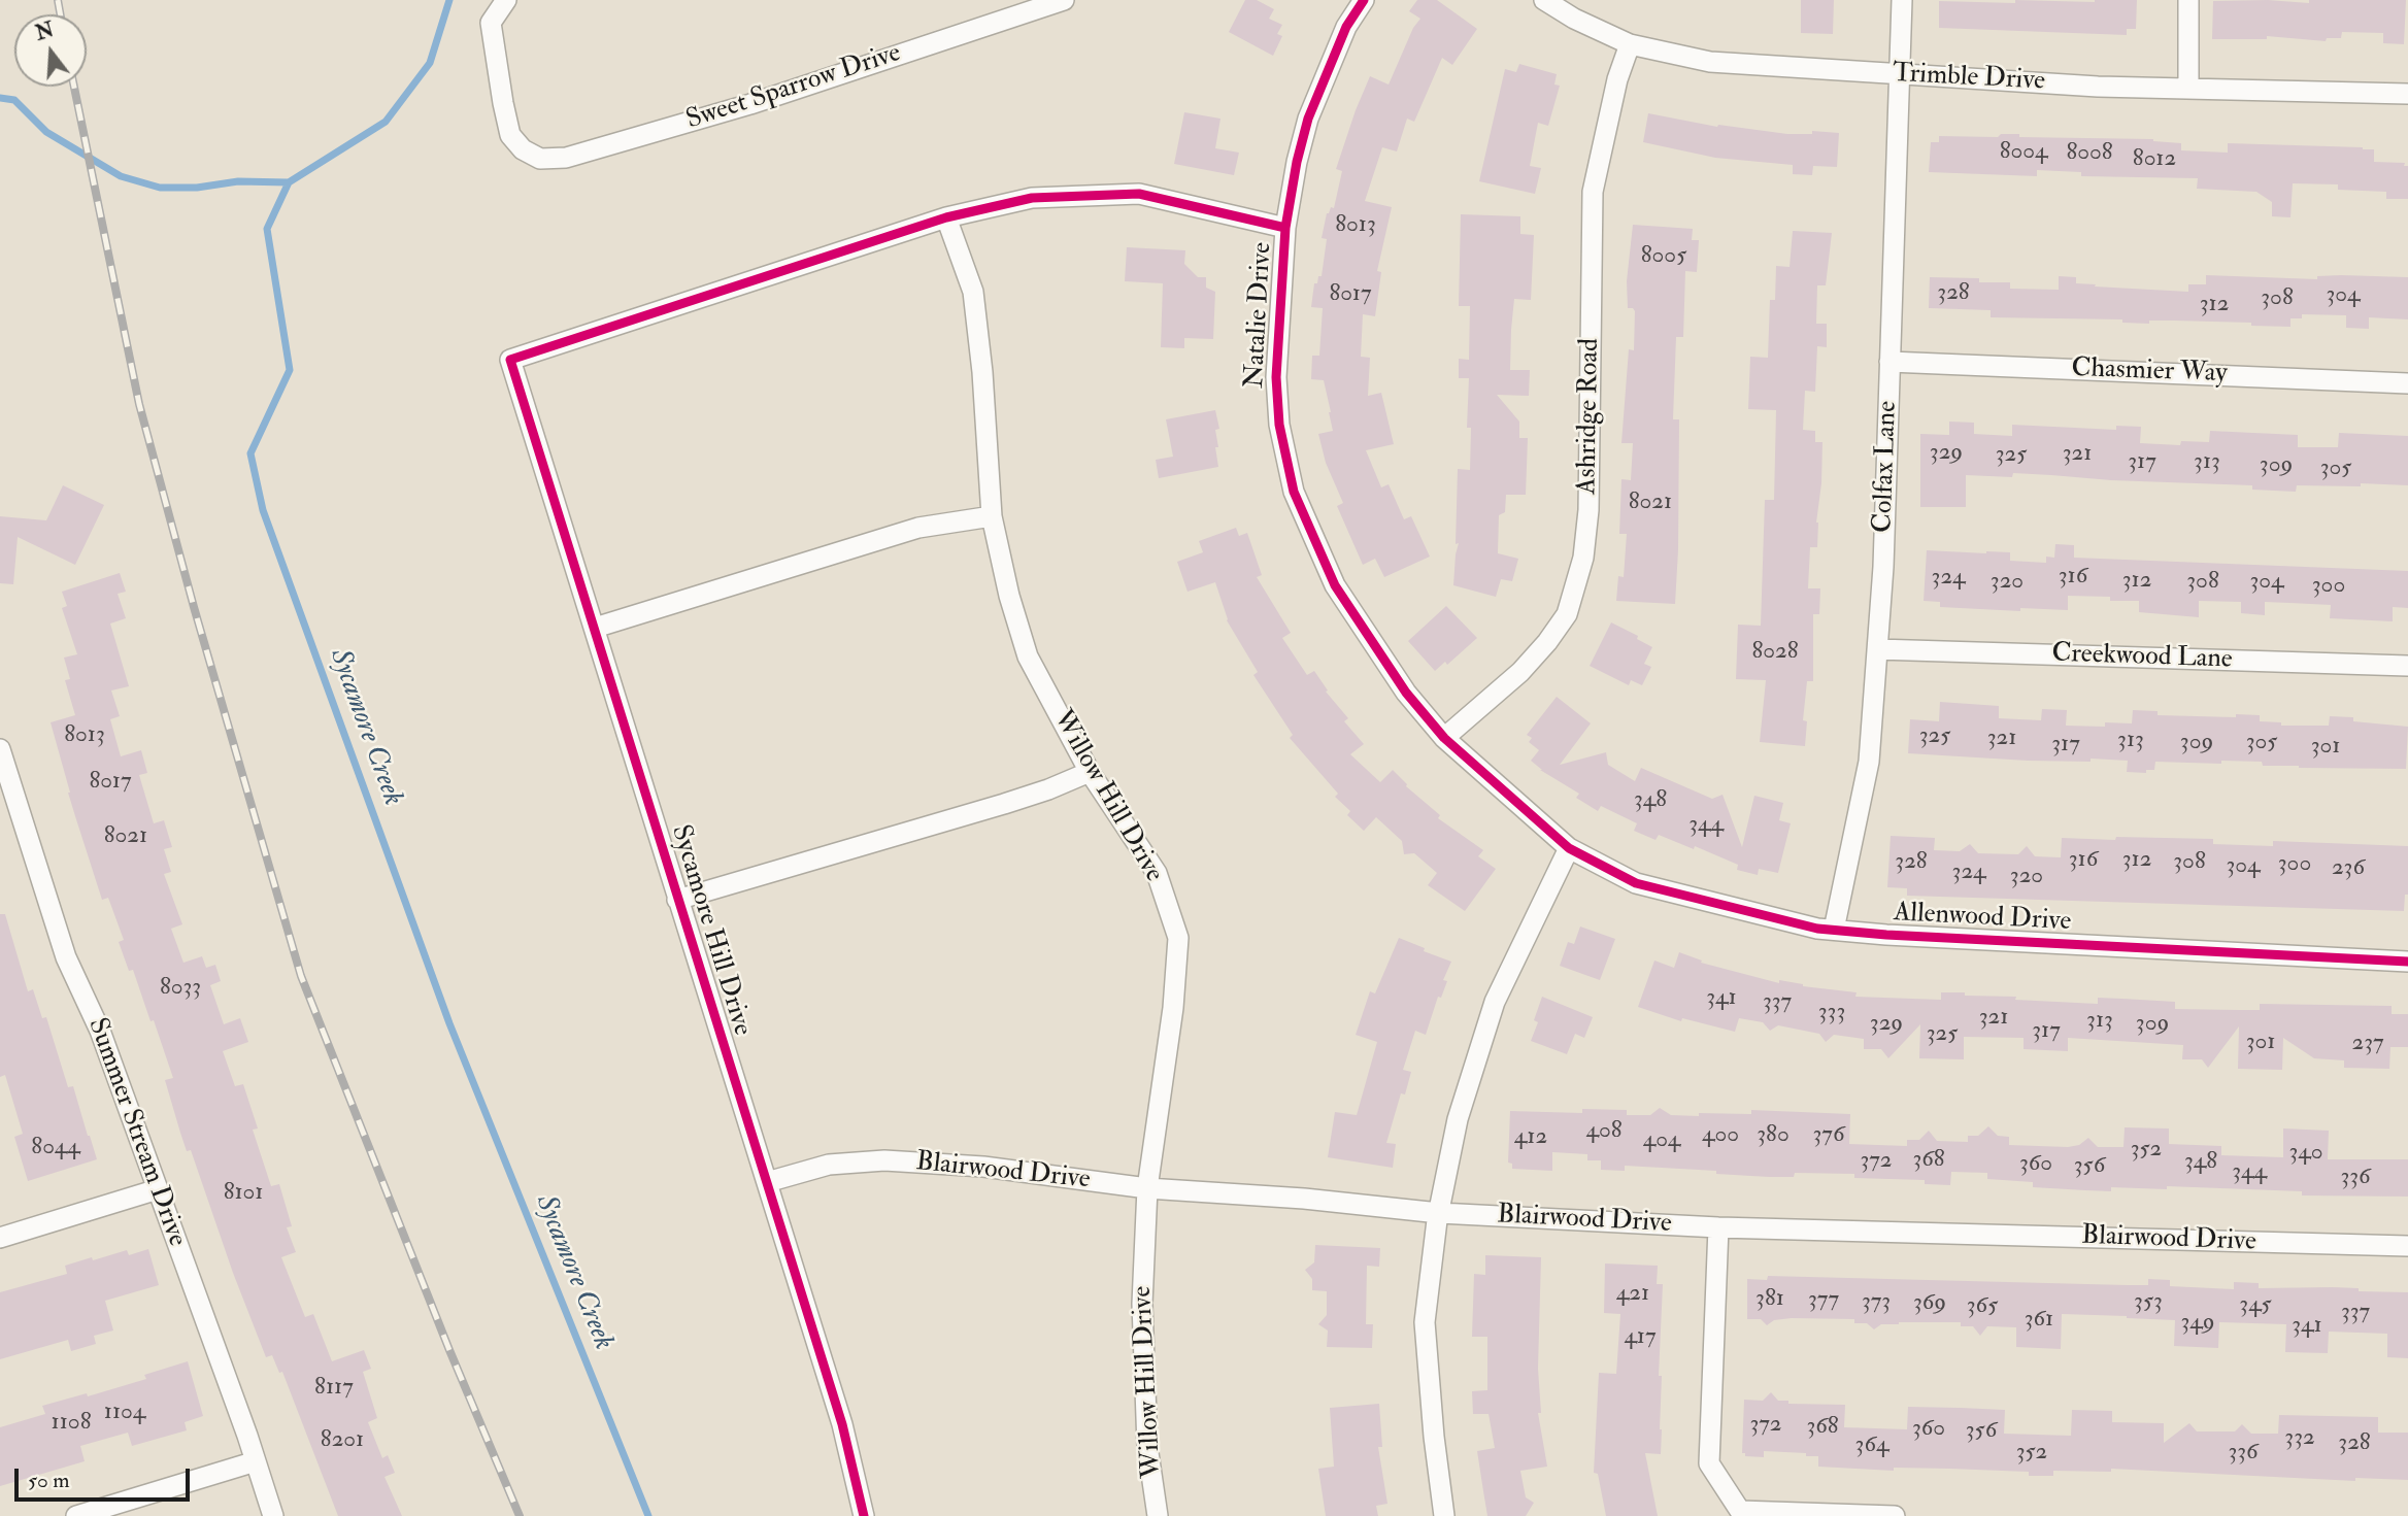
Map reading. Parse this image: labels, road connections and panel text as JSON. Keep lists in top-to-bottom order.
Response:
{
  "streets": {
    "street": [
      "Trimble Drive",
      "Sweet Sparrow Drive",
      "Natalie Drive",
      "Chasmier Way",
      "Ashridge Road",
      "Colfax Lane",
      "Creekwood Lane",
      "Willow Hill Drive",
      "Allenwood Drive",
      "Sycamore Hill Drive",
      "Summer Stream Drive",
      "Blairwood Drive"
    ]
  },
  "crossings": [
    ["Trimble Drive", "Ashridge Road"],
    ["Trimble Drive", "Colfax Lane"],
    ["Natalie Drive", "Ashridge Road"],
    ["Natalie Drive", "Allenwood Drive"],
    ["Chasmier Way", "Colfax Lane"],
    ["Colfax Lane", "Creekwood Lane"],
    ["Colfax Lane", "Allenwood Drive"],
    ["Willow Hill Drive", "Sycamore Hill Drive"],
    ["Willow Hill Drive", "Blairwood Drive"],
    ["Sycamore Hill Drive", "Blairwood Drive"]
  ],
  "water": ["Sycamore Creek"],
  "house_numbers": [
    "8004",
    "8008",
    "8012",
    "8013",
    "8005",
    "328",
    "8017",
    "304",
    "308",
    "312",
    "329",
    "321",
    "325",
    "317",
    "313",
    "309",
    "305",
    "8021",
    "316",
    "324",
    "312",
    "320",
    "308",
    "304",
    "300",
    "8028",
    "8013",
    "325",
    "321",
    "313",
    "309",
    "305",
    "317",
    "301",
    "8017",
    "348",
    "344",
    "8021",
    "316",
    "312",
    "328",
    "308",
    "300",
    "304",
    "236",
    "324",
    "320",
    "8033",
    "341",
    "337",
    "333",
    "321",
    "313",
    "329",
    "309",
    "317",
    "325",
    "301",
    "237",
    "408",
    "400",
    "380",
    "376",
    "412",
    "404",
    "8044",
    "352",
    "340",
    "368",
    "372",
    "348",
    "360",
    "356",
    "344",
    "336",
    "8101",
    "421",
    "381",
    "377",
    "373",
    "353",
    "369",
    "345",
    "365",
    "337",
    "361",
    "349",
    "341",
    "417",
    "8117",
    "1104",
    "1108",
    "372",
    "368",
    "360",
    "356",
    "332",
    "8201",
    "328",
    "364",
    "352",
    "336"
  ],
  "scale_bar": "50 m",
  "north": "top"
}
